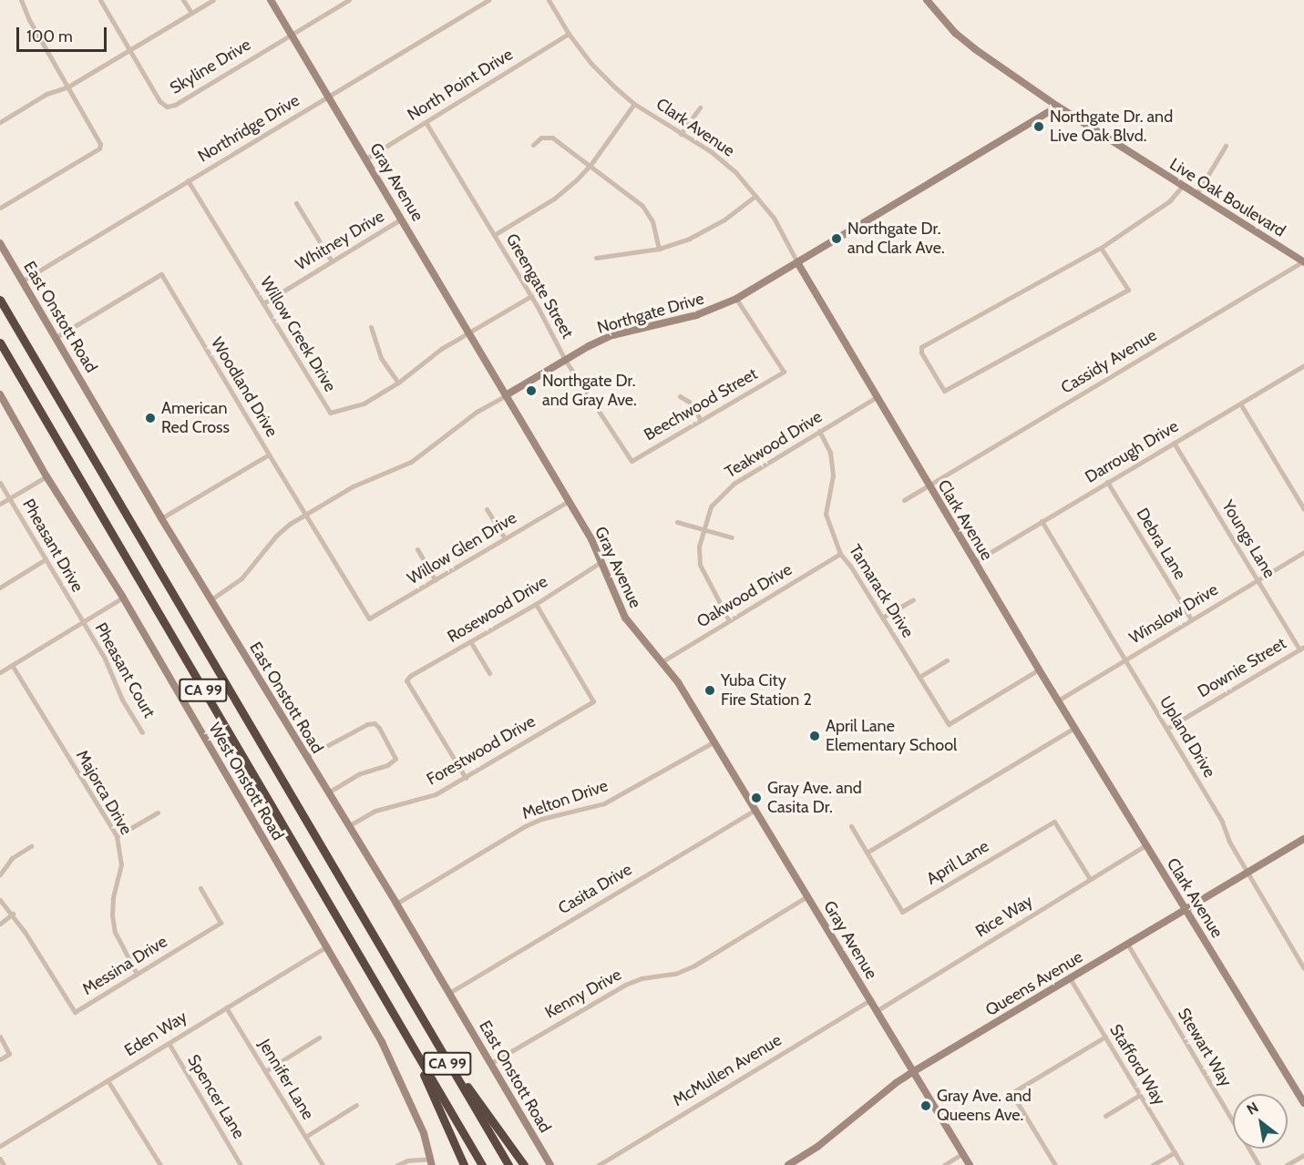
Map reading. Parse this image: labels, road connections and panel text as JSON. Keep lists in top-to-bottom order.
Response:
{
  "streets": {
    "highway": ["CA 99"],
    "street": [
      "Skyline Drive",
      "North Point Drive",
      "Clark Avenue",
      "Northridge Drive",
      "Gray Avenue",
      "Live Oak Boulevard",
      "Whitney Drive",
      "Greengate Street",
      "Northgate Drive",
      "East Onstott Road",
      "Willow Creek Drive",
      "Cassidy Avenue",
      "Woodland Drive",
      "Beechwood Street",
      "Teakwood Drive",
      "Darrough Drive",
      "Youngs Lane",
      "Debra Lane",
      "Pheasant Drive",
      "Willow Glen Drive",
      "Tamarack Drive",
      "Oakwood Drive",
      "Rosewood Drive",
      "Winslow Drive",
      "Downie Street",
      "Pheasant Court",
      "Upland Drive",
      "Forestwood Drive",
      "West Onstott Road",
      "Majorca Drive",
      "Melton Drive",
      "April Lane",
      "Casita Drive",
      "Rice Way",
      "Messina Drive",
      "Queens Avenue",
      "Kenny Drive",
      "Eden Way",
      "Stewart Way",
      "Stafford Way",
      "McMullen Avenue",
      "Jennifer Lane",
      "Spencer Lane"
    ]
  },
  "crossings": [
    ["Skyline Drive", "Gray Avenue"],
    ["North Point Drive", "Clark Avenue"],
    ["North Point Drive", "Gray Avenue"],
    ["North Point Drive", "Greengate Street"],
    ["Clark Avenue", "Northgate Drive"],
    ["Clark Avenue", "Cassidy Avenue"],
    ["Clark Avenue", "Teakwood Drive"],
    ["Clark Avenue", "Darrough Drive"],
    ["Clark Avenue", "Tamarack Drive"],
    ["Clark Avenue", "Winslow Drive"],
    ["Clark Avenue", "Rice Way"],
    ["Clark Avenue", "Queens Avenue"],
    ["Northridge Drive", "Gray Avenue"],
    ["Northridge Drive", "East Onstott Road"],
    ["Northridge Drive", "Willow Creek Drive"],
    ["Gray Avenue", "Whitney Drive"],
    ["Gray Avenue", "Northgate Drive"],
    ["Gray Avenue", "Willow Creek Drive"],
    ["Gray Avenue", "Willow Glen Drive"],
    ["Gray Avenue", "Oakwood Drive"],
    ["Gray Avenue", "Rosewood Drive"],
    ["Gray Avenue", "Melton Drive"],
    ["Gray Avenue", "Casita Drive"],
    ["Gray Avenue", "Rice Way"],
    ["Gray Avenue", "Queens Avenue"],
    ["Gray Avenue", "Kenny Drive"],
    ["Gray Avenue", "McMullen Avenue"],
    ["Live Oak Boulevard", "Northgate Drive"],
    ["Live Oak Boulevard", "Cassidy Avenue"],
    ["Whitney Drive", "Willow Creek Drive"],
    ["Greengate Street", "Northgate Drive"],
    ["Greengate Street", "Willow Creek Drive"],
    ["Greengate Street", "Beechwood Street"],
    ["Northgate Drive", "East Onstott Road"],
    ["Northgate Drive", "Woodland Drive"],
    ["Northgate Drive", "Beechwood Street"],
    ["East Onstott Road", "Woodland Drive"],
    ["East Onstott Road", "Forestwood Drive"],
    ["East Onstott Road", "Melton Drive"],
    ["East Onstott Road", "Casita Drive"],
    ["East Onstott Road", "Kenny Drive"],
    ["Woodland Drive", "Willow Glen Drive"],
    ["Teakwood Drive", "Tamarack Drive"],
    ["Teakwood Drive", "Oakwood Drive"],
    ["Darrough Drive", "Youngs Lane"],
    ["Darrough Drive", "Debra Lane"],
    ["Darrough Drive", "Upland Drive"],
    ["Youngs Lane", "Winslow Drive"],
    ["Youngs Lane", "Downie Street"],
    ["Debra Lane", "Winslow Drive"],
    ["Pheasant Drive", "Pheasant Court"],
    ["Tamarack Drive", "Oakwood Drive"],
    ["Rosewood Drive", "Forestwood Drive"],
    ["Winslow Drive", "Upland Drive"],
    ["Downie Street", "Upland Drive"],
    ["Upland Drive", "Queens Avenue"],
    ["West Onstott Road", "Eden Way"],
    ["Majorca Drive", "Messina Drive"],
    ["April Lane", "Rice Way"],
    ["Queens Avenue", "Stewart Way"],
    ["Queens Avenue", "Stafford Way"],
    ["Eden Way", "Jennifer Lane"],
    ["Eden Way", "Spencer Lane"]
  ],
  "places": [
    "Northgate Dr. and Live Oak Blvd.",
    "Northgate Dr. and Clark Ave.",
    "Northgate Dr. and Gray Ave.",
    "American Red Cross",
    "Yuba City Fire Station 2",
    "April Lane Elementary School",
    "Gray Ave. and Casita Dr.",
    "Gray Ave. and Queens Ave."
  ],
  "scale_bar": "100 m",
  "north": "top left"
}
